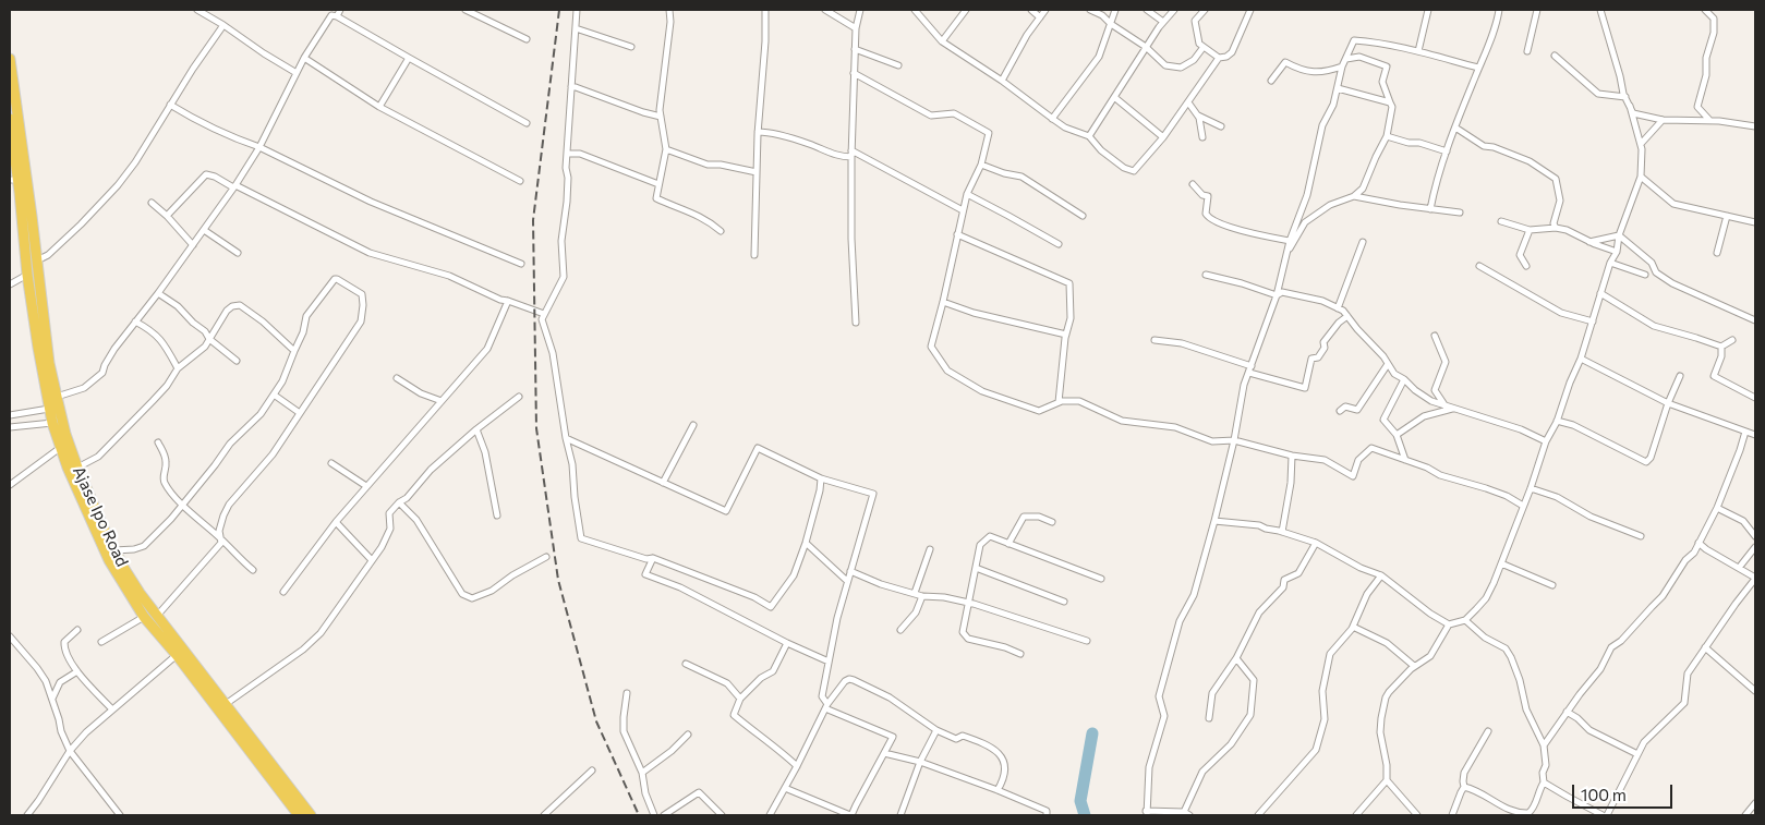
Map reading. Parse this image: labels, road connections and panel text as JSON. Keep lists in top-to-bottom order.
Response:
{
  "streets": {
    "highway": ["Ajase Ipo Road"]
  },
  "scale_bar": "100 m"
}
